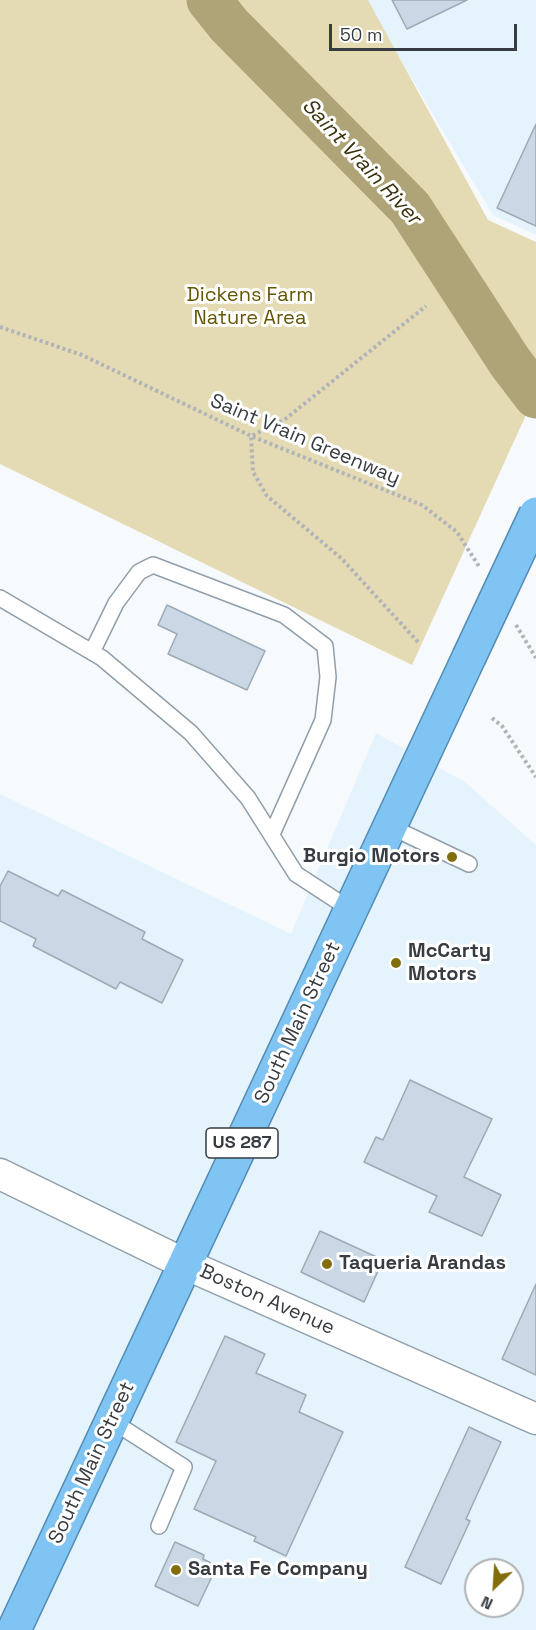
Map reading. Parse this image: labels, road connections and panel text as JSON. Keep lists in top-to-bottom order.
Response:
{
  "streets": {
    "highway": ["South Main Street", "US 287"],
    "street": ["Boston Avenue"],
    "path": ["Saint Vrain Greenway"]
  },
  "crossings": [
    ["South Main Street", "Boston Avenue"]
  ],
  "water": ["Saint Vrain River"],
  "parks": ["Dickens Farm Nature Area"],
  "places": [
    "Burgio Motors",
    "McCarty Motors",
    "Taqueria Arandas",
    "Santa Fe Company"
  ],
  "scale_bar": "50 m",
  "north": "bottom left"
}
